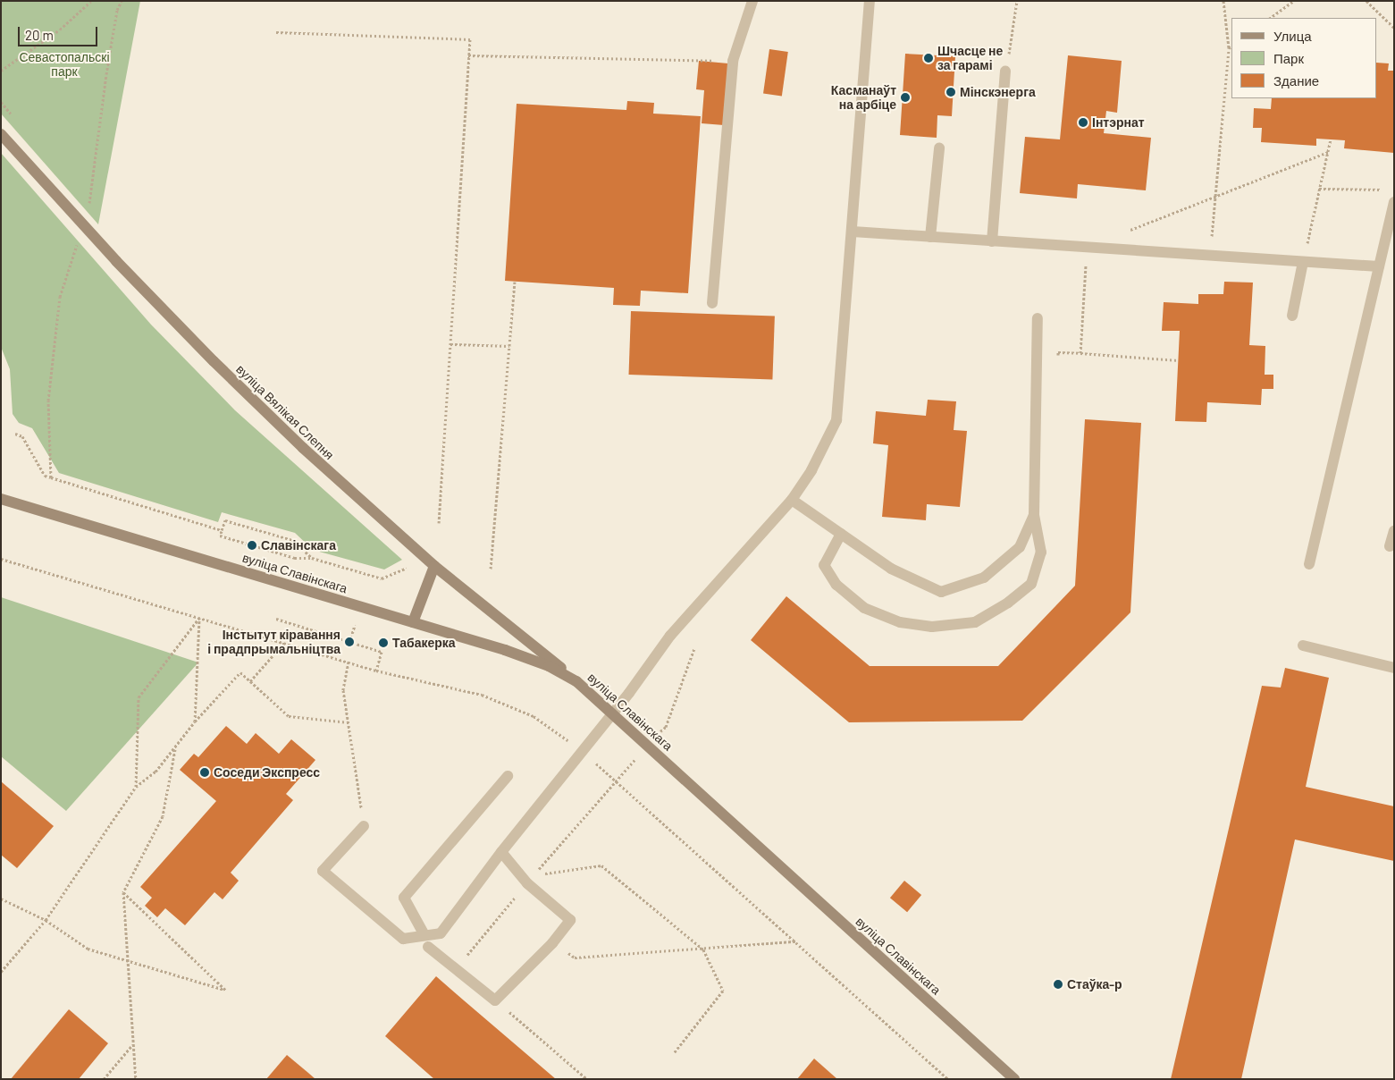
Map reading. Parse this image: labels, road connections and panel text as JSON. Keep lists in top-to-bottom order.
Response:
{
  "streets": {
    "street": ["вуліца Вялікая Слепня", "вуліца Славінскага"]
  },
  "crossings": [
    ["вуліца Вялікая Слепня", "вуліца Славінскага"]
  ],
  "parks": ["Севастопальскі парк"],
  "places": [
    "Шчасце не за гарамі",
    "Мінскэнерга",
    "Касманаўт на арбіце",
    "Інтэрнат",
    "Славінскага",
    "Інстытут кіравання і прадпрымальніцтва",
    "Табакерка",
    "Соседи Экспресс",
    "Стаўка-р"
  ],
  "legend": ["Улица", "Парк", "Здание"],
  "scale_bar": "20 m"
}
